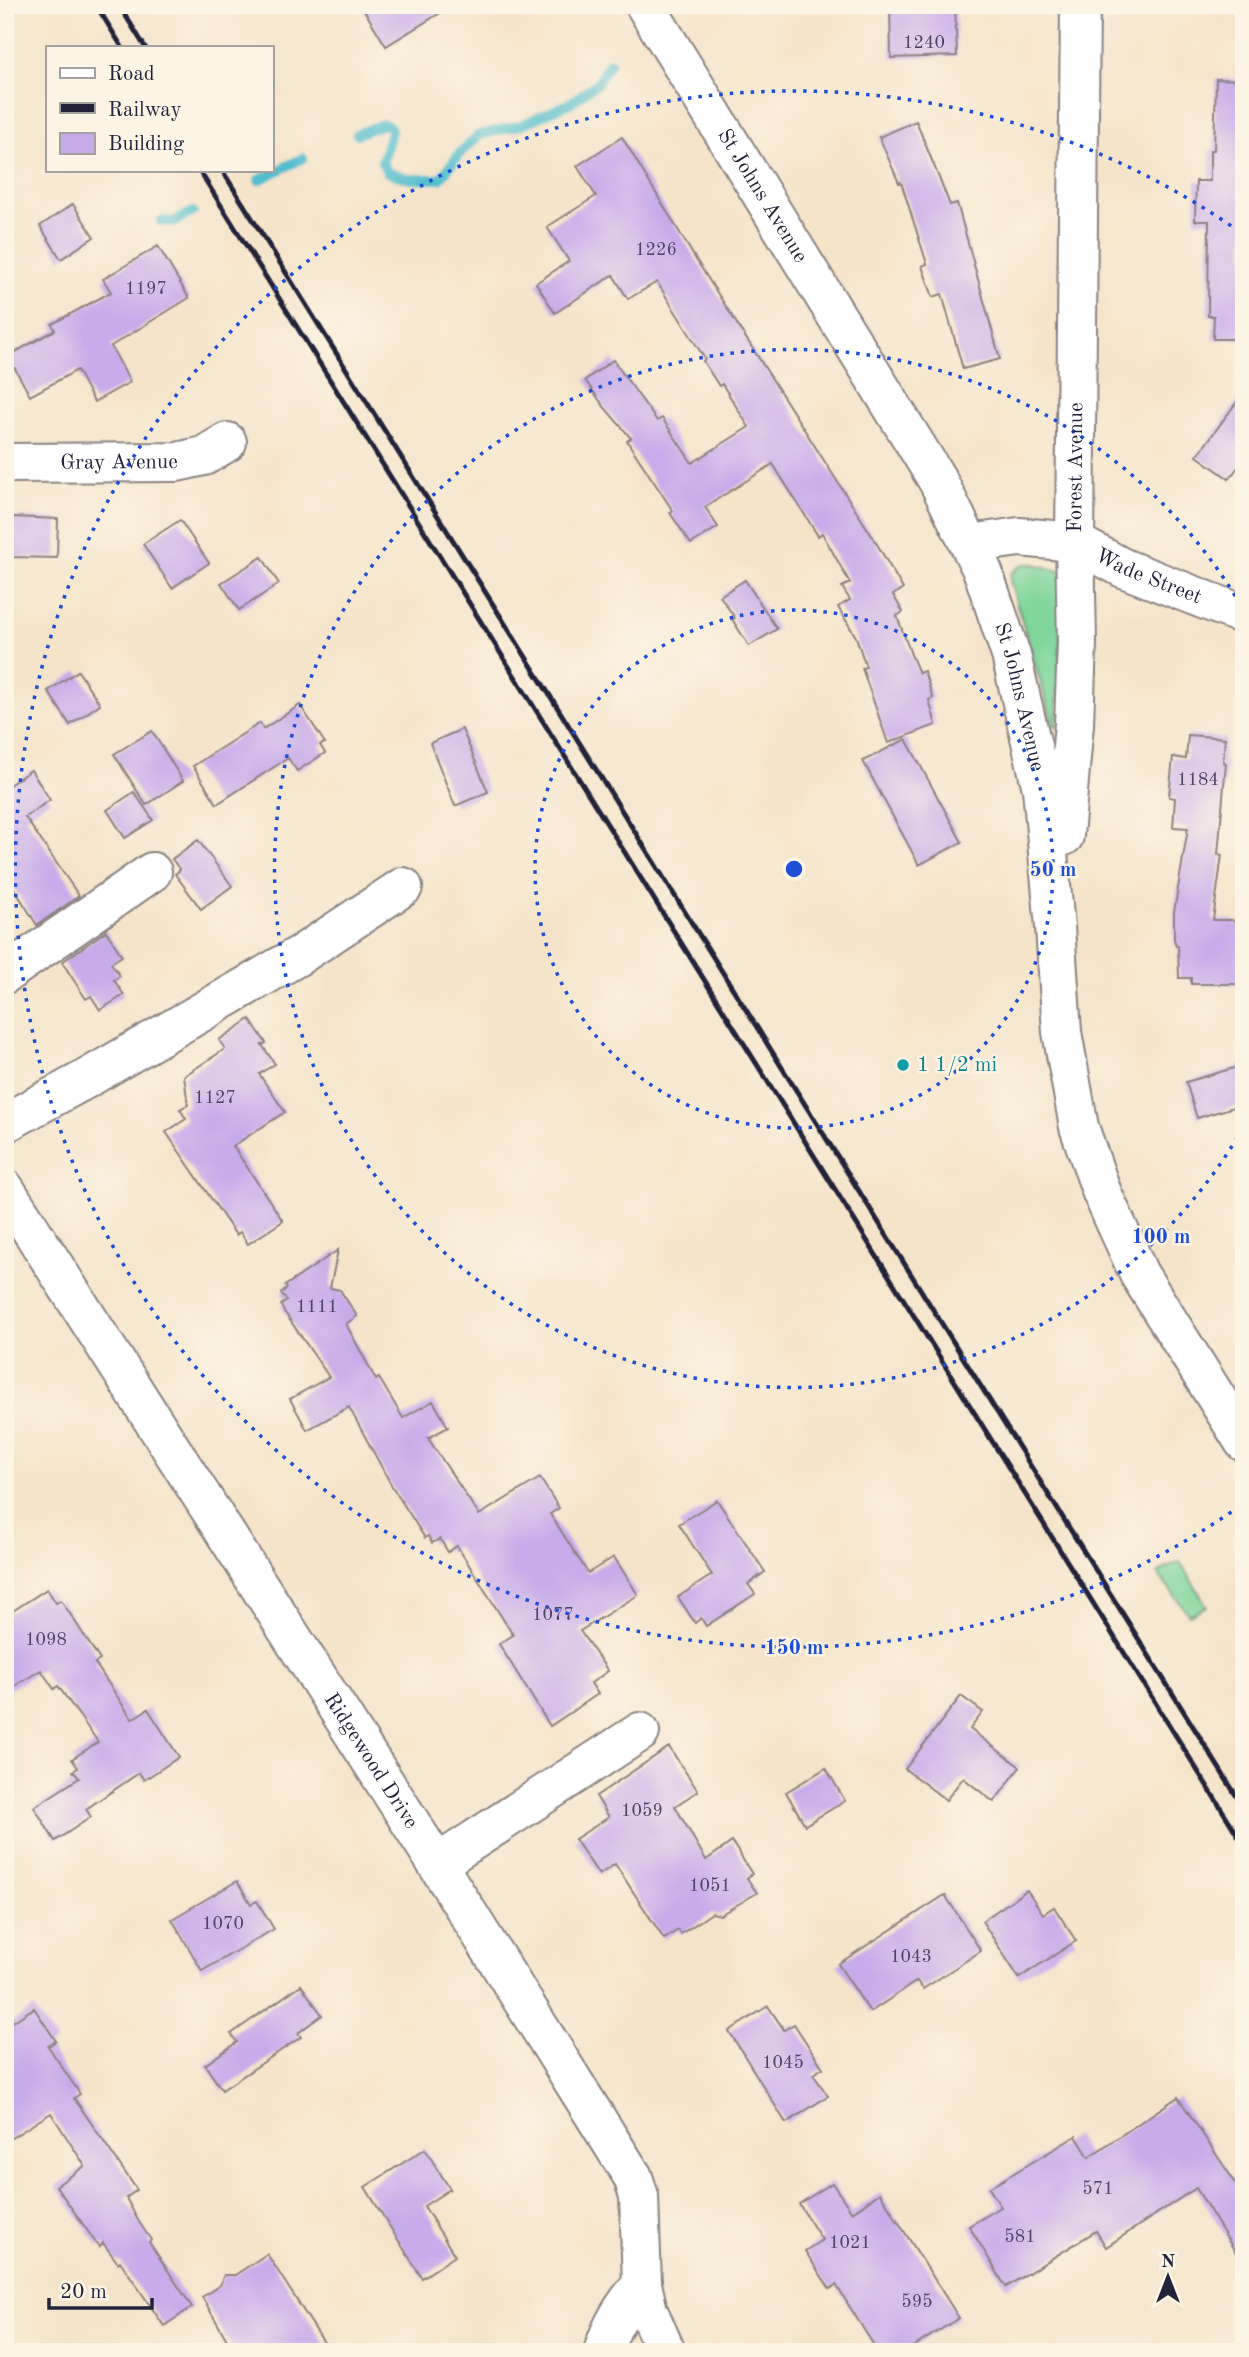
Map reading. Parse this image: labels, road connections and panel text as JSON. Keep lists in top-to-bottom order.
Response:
{
  "streets": {
    "street": [
      "St Johns Avenue",
      "Gray Avenue",
      "Forest Avenue",
      "Wade Street",
      "Ridgewood Drive"
    ]
  },
  "crossings": [
    ["St Johns Avenue", "Forest Avenue"],
    ["St Johns Avenue", "Wade Street"],
    ["Forest Avenue", "Wade Street"]
  ],
  "places": ["1 1/2 mi"],
  "house_numbers": [
    "1240",
    "1226",
    "1197",
    "1184",
    "1127",
    "1111",
    "1077",
    "1098",
    "1059",
    "1051",
    "1070",
    "1043",
    "1045",
    "571",
    "581",
    "1021",
    "595"
  ],
  "legend": ["Road", "Railway", "Building"],
  "scale_bar": "20 m",
  "north": "top",
  "rings": ["50 m", "100 m", "150 m"]
}
